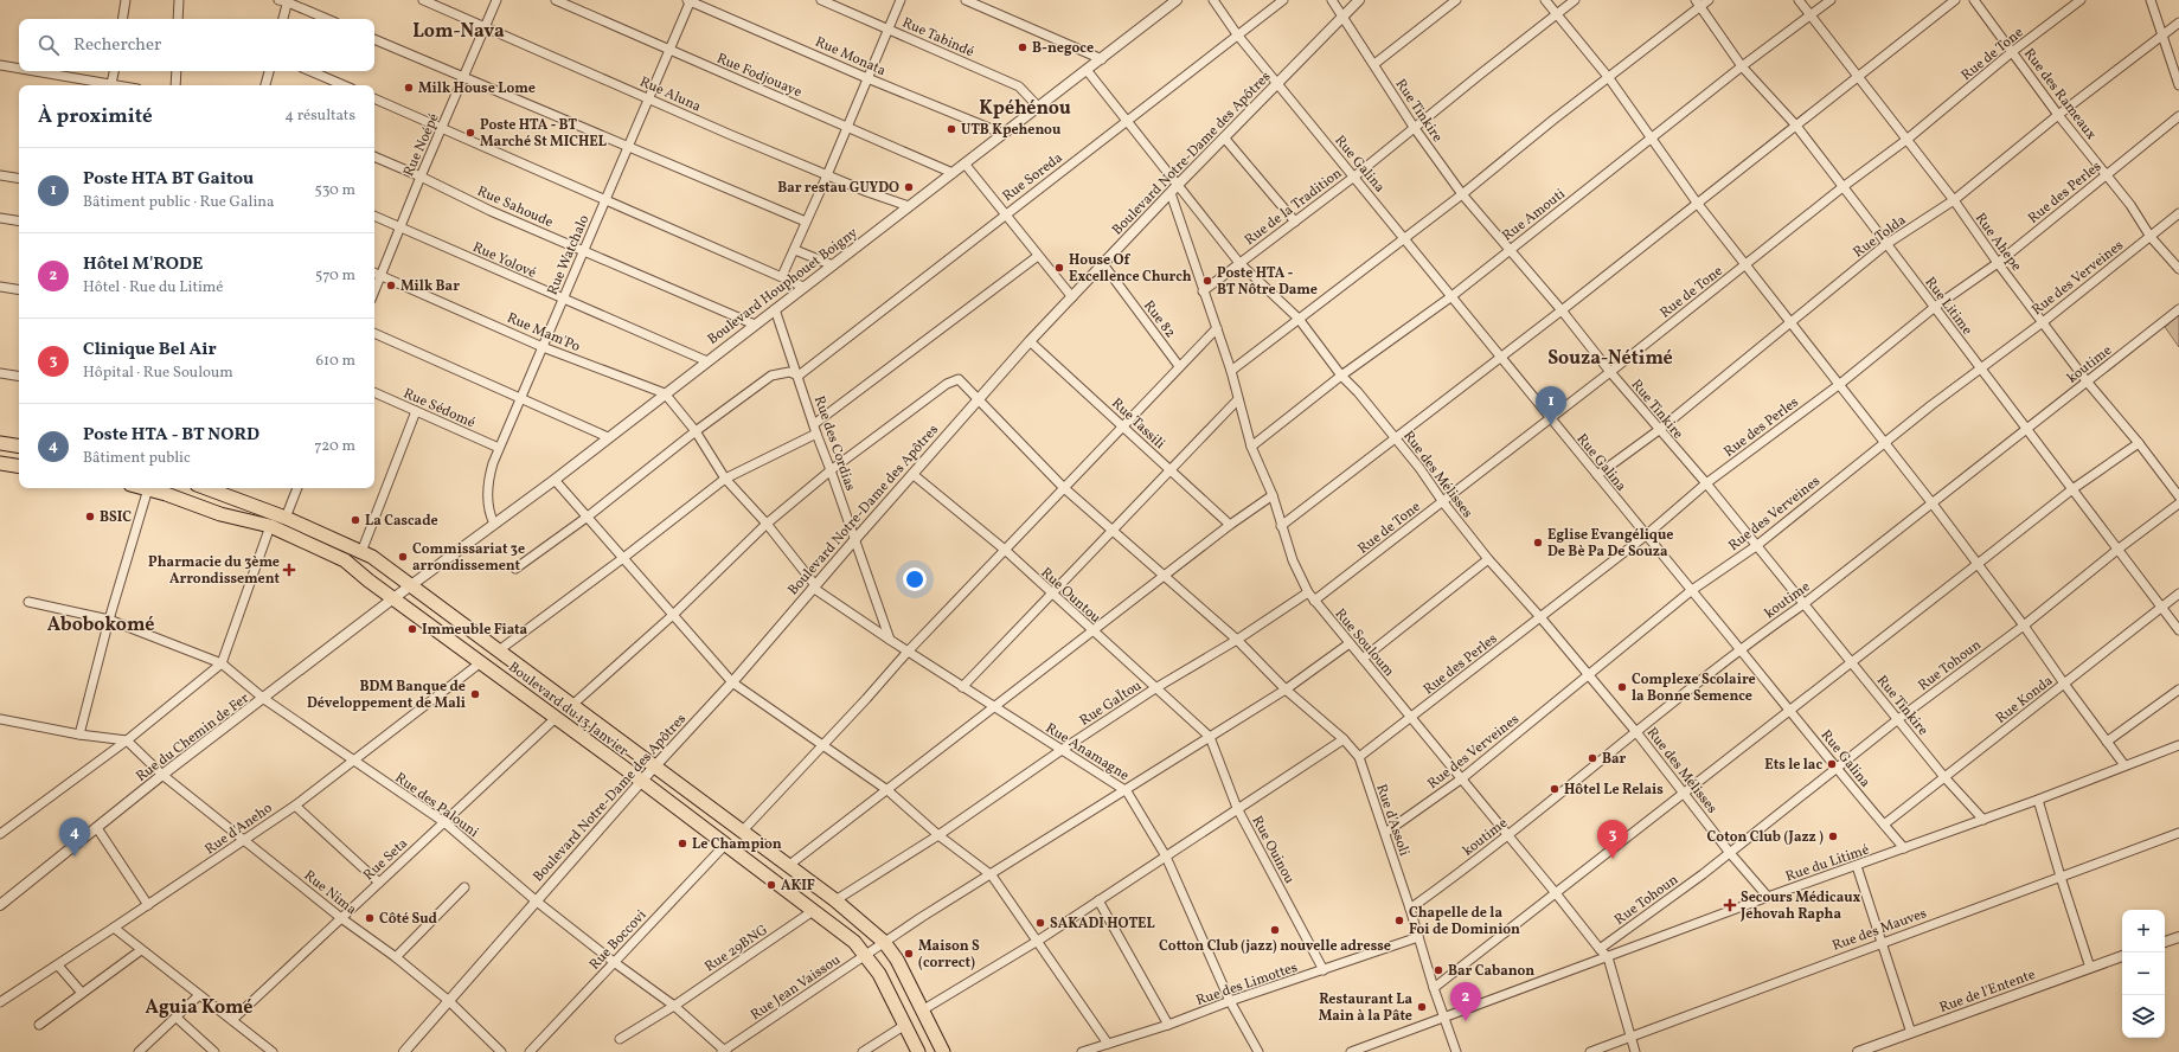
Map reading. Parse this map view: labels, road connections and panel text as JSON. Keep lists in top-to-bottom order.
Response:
{
  "streets": {
    "highway": ["Boulevard du 13 Janvier"],
    "street": [
      "Rue Tabindé",
      "Rue de Tone",
      "Rue Monata",
      "Rue Fodjouaye",
      "Rue Aluna",
      "Rue des Rameaux",
      "Rue Tinkire",
      "Rue Noépé",
      "Boulevard Notre-Dame des Apôtres",
      "Rue Galina",
      "Rue Soreda",
      "Rue des Perles",
      "Rue Sahoude",
      "Rue de la Tradition",
      "Rue Amouti",
      "Rue Tolda",
      "Rue Ahepe",
      "Rue Watchalo",
      "Rue Yolové",
      "Rue des Verveines",
      "Boulevard Houphouet Boigny",
      "Rue Litime",
      "Rue 82",
      "Rue Mam'Po",
      "koutime",
      "Rue Sédomé",
      "Rue Tassili",
      "Rue des Cordias",
      "Rue des Mélisses",
      "Rue Ountou",
      "Rue Souloum",
      "Rue Tohoun",
      "Rue Konda",
      "Rue GaÏtou",
      "Rue du Chemin de Fer",
      "Rue Anamagne",
      "Rue des Palouni",
      "Rue d'Assoli",
      "Rue d'Aneho",
      "Rue Ouinou",
      "Rue Seta",
      "Rue du Litimé",
      "Rue Nima",
      "Rue des Mauves",
      "Rue Boccovi",
      "Rue 29BNG",
      "Rue des Limottes",
      "Rue Jean Vaissou",
      "Rue de l'Entente"
    ]
  },
  "crossings": [
    ["Rue Tabindé", "Boulevard Houphouet Boigny"],
    ["Rue de Tone", "Rue des Rameaux"],
    ["Rue de Tone", "Rue Tinkire"],
    ["Rue de Tone", "Rue Galina"],
    ["Rue de Tone", "Rue Ahepe"],
    ["Rue de Tone", "Rue Litime"],
    ["Rue de Tone", "Rue des Mélisses"],
    ["Rue de Tone", "Rue Souloum"],
    ["Rue Monata", "Rue Watchalo"],
    ["Rue Monata", "Boulevard Houphouet Boigny"],
    ["Rue Fodjouaye", "Rue Watchalo"],
    ["Rue Fodjouaye", "Boulevard Houphouet Boigny"],
    ["Rue Aluna", "Rue Noépé"],
    ["Rue Aluna", "Rue Watchalo"],
    ["Rue Aluna", "Boulevard Houphouet Boigny"],
    ["Rue des Rameaux", "Rue des Perles"],
    ["Rue des Rameaux", "Rue Tolda"],
    ["Rue des Rameaux", "Rue des Verveines"],
    ["Rue Tinkire", "Boulevard Notre-Dame des Apôtres"],
    ["Rue Tinkire", "Rue des Perles"],
    ["Rue Tinkire", "Rue de la Tradition"],
    ["Rue Tinkire", "Rue Amouti"],
    ["Rue Tinkire", "Rue Tolda"],
    ["Rue Tinkire", "Rue des Verveines"],
    ["Rue Tinkire", "koutime"],
    ["Rue Tinkire", "Rue Tohoun"],
    ["Rue Tinkire", "Rue Konda"],
    ["Rue Tinkire", "Rue du Litimé"],
    ["Rue Noépé", "Rue Sahoude"],
    ["Rue Noépé", "Rue Yolové"],
    ["Rue Noépé", "Rue Mam'Po"],
    ["Boulevard Notre-Dame des Apôtres", "Rue Galina"],
    ["Boulevard Notre-Dame des Apôtres", "Rue 82"],
    ["Boulevard Notre-Dame des Apôtres", "Rue Tassili"],
    ["Boulevard Notre-Dame des Apôtres", "Rue des Cordias"],
    ["Boulevard Notre-Dame des Apôtres", "Rue des Mélisses"],
    ["Boulevard Notre-Dame des Apôtres", "Rue Ountou"],
    ["Boulevard Notre-Dame des Apôtres", "Rue Souloum"],
    ["Boulevard Notre-Dame des Apôtres", "Boulevard du 13 Janvier"],
    ["Boulevard Notre-Dame des Apôtres", "Rue Anamagne"],
    ["Boulevard Notre-Dame des Apôtres", "Rue des Palouni"],
    ["Boulevard Notre-Dame des Apôtres", "Rue d'Assoli"],
    ["Boulevard Notre-Dame des Apôtres", "Rue Nima"],
    ["Rue Galina", "Rue Soreda"],
    ["Rue Galina", "Rue des Perles"],
    ["Rue Galina", "Rue de la Tradition"],
    ["Rue Galina", "Rue Amouti"],
    ["Rue Galina", "Rue Tolda"],
    ["Rue Galina", "Rue des Verveines"],
    ["Rue Galina", "koutime"],
    ["Rue Galina", "Rue Tohoun"],
    ["Rue Galina", "Rue Konda"],
    ["Rue Galina", "Rue du Litimé"],
    ["Rue Soreda", "Rue des Cordias"],
    ["Rue Soreda", "Rue des Mélisses"],
    ["Rue des Perles", "Rue Ahepe"],
    ["Rue des Perles", "Rue Litime"],
    ["Rue des Perles", "Rue des Mélisses"],
    ["Rue des Perles", "Rue Souloum"],
    ["Rue des Perles", "Rue d'Assoli"],
    ["Rue Sahoude", "Rue Watchalo"],
    ["Rue Sahoude", "Boulevard Houphouet Boigny"],
    ["Rue de la Tradition", "Rue des Mélisses"],
    ["Rue de la Tradition", "Rue Souloum"],
    ["Rue Amouti", "Rue Ahepe"],
    ["Rue Amouti", "Rue Litime"],
    ["Rue Amouti", "Rue des Mélisses"],
    ["Rue Amouti", "Rue Souloum"],
    ["Rue Tolda", "Rue Ahepe"],
    ["Rue Tolda", "Rue Litime"],
    ["Rue Ahepe", "Rue des Verveines"],
    ["Rue Ahepe", "koutime"],
    ["Rue Watchalo", "Rue Yolové"],
    ["Rue Watchalo", "Boulevard Houphouet Boigny"],
    ["Rue Watchalo", "Rue Mam'Po"],
    ["Rue Watchalo", "Rue Sédomé"],
    ["Rue Yolové", "Boulevard Houphouet Boigny"],
    ["Rue des Verveines", "Rue Litime"],
    ["Rue des Verveines", "Rue des Mélisses"],
    ["Rue des Verveines", "Rue Souloum"],
    ["Rue des Verveines", "Rue d'Assoli"],
    ["Boulevard Houphouet Boigny", "Rue Mam'Po"],
    ["Boulevard Houphouet Boigny", "Rue des Cordias"],
    ["Boulevard Houphouet Boigny", "Rue des Mélisses"],
    ["Boulevard Houphouet Boigny", "Boulevard du 13 Janvier"],
    ["Boulevard Houphouet Boigny", "Rue du Chemin de Fer"],
    ["Rue Litime", "koutime"],
    ["Rue Litime", "Rue Tohoun"],
    ["Rue Litime", "Rue Konda"],
    ["koutime", "Rue des Mélisses"],
    ["koutime", "Rue Souloum"],
    ["koutime", "Rue d'Assoli"],
    ["Rue des Cordias", "Rue Anamagne"],
    ["Rue des Cordias", "Rue d'Assoli"],
    ["Rue des Mélisses", "Rue Tohoun"],
    ["Rue des Mélisses", "Rue du Litimé"],
    ["Rue Ountou", "Rue GaÏtou"],
    ["Rue Ountou", "Rue Ouinou"],
    ["Rue Ountou", "Rue Jean Vaissou"],
    ["Rue Souloum", "Rue Tohoun"],
    ["Rue Souloum", "Rue GaÏtou"],
    ["Rue Souloum", "Rue du Litimé"],
    ["Rue Souloum", "Rue Jean Vaissou"],
    ["Rue GaÏtou", "Boulevard du 13 Janvier"],
    ["Rue GaÏtou", "Rue Anamagne"],
    ["Rue GaÏtou", "Rue d'Assoli"],
    ["Boulevard du 13 Janvier", "Rue du Chemin de Fer"],
    ["Boulevard du 13 Janvier", "Rue d'Aneho"],
    ["Boulevard du 13 Janvier", "Rue Seta"],
    ["Boulevard du 13 Janvier", "Rue Boccovi"],
    ["Boulevard du 13 Janvier", "Rue 29BNG"],
    ["Boulevard du 13 Janvier", "Rue Jean Vaissou"],
    ["Rue du Chemin de Fer", "Rue des Palouni"],
    ["Rue du Chemin de Fer", "Rue Nima"],
    ["Rue Anamagne", "Rue des Limottes"],
    ["Rue Anamagne", "Rue Jean Vaissou"],
    ["Rue des Palouni", "Rue d'Aneho"],
    ["Rue des Palouni", "Rue Seta"],
    ["Rue des Palouni", "Rue Boccovi"],
    ["Rue des Palouni", "Rue 29BNG"],
    ["Rue des Palouni", "Rue Jean Vaissou"],
    ["Rue d'Assoli", "Rue du Litimé"],
    ["Rue d'Assoli", "Rue des Limottes"],
    ["Rue d'Assoli", "Rue Jean Vaissou"],
    ["Rue d'Aneho", "Rue Nima"],
    ["Rue Ouinou", "Rue des Limottes"],
    ["Rue Ouinou", "Rue Jean Vaissou"],
    ["Rue Seta", "Rue Nima"]
  ],
  "districts": [
    "Lom-Nava",
    "Kpéhénou",
    "Souza-Nétimé",
    "Abobokomé",
    "Aguia Komé"
  ],
  "places": {
    "other": [
      "B-negoce",
      "Milk House Lome",
      "UTB Kpehenou",
      "Poste HTA - BT Marché St MICHEL",
      "Bar restau GUYDO",
      "House Of Excellence Church",
      "Poste HTA - BT Nôtre Dame",
      "Milk Bar",
      "BSIC",
      "La Cascade",
      "Eglise Evangélique De Bè Pa De Souza",
      "Commissariat 3e arrondissement",
      "Immeuble Fiata",
      "Complexe Scolaire la Bonne Semence",
      "BDM Banque de Développement de Mali",
      "Bar",
      "Ets le lac",
      "Hôtel Le Relais",
      "Coton Club (Jazz )",
      "Le Champion",
      "AKIF",
      "Côté Sud",
      "Chapelle de la Foi de Dominion",
      "SAKADI HOTEL",
      "Cotton Club (jazz) nouvelle adresse",
      "Maison S (correct)",
      "Bar Cabanon",
      "Restaurant La Main à la Pâte"
    ],
    "health": ["Pharmacie du 3ème Arrondissement", "Secours Médicaux Jehovah Rapha"]
  },
  "page": {
    "search": "Rechercher",
    "heading": ["À proximité", "4 résultats"],
    "list": [
      {
        "mark": "1",
        "name": "Poste HTA BT Gaitou",
        "note": "Bâtiment public · Rue Galina",
        "value": "530 m"
      },
      {
        "mark": "2",
        "name": "Hôtel M'RODE",
        "note": "Hôtel · Rue du Litimé",
        "value": "570 m"
      },
      {
        "mark": "3",
        "name": "Clinique Bel Air",
        "note": "Hôpital · Rue Souloum",
        "value": "610 m"
      },
      {
        "mark": "4",
        "name": "Poste HTA - BT NORD",
        "note": "Bâtiment public",
        "value": "720 m"
      }
    ],
    "pins": [
      "1",
      "4",
      "3",
      "2"
    ],
    "map_buttons": ["+", "−"]
  }
}
